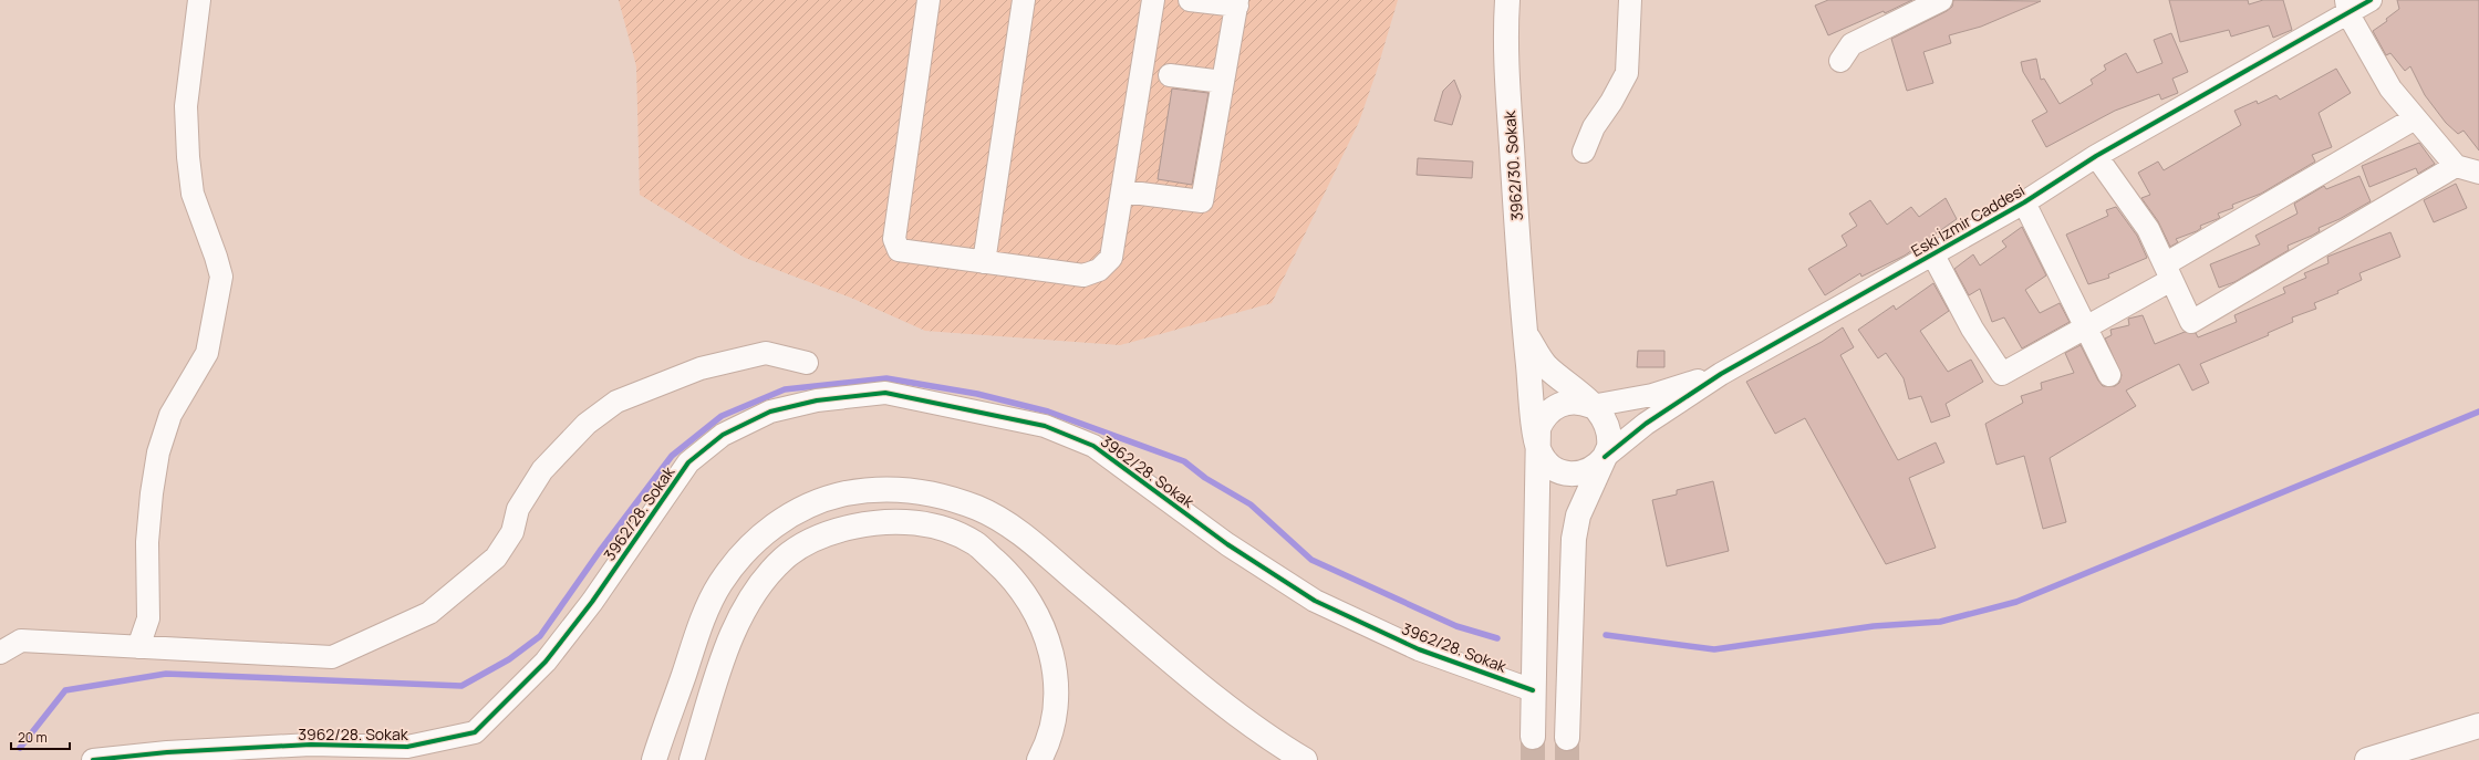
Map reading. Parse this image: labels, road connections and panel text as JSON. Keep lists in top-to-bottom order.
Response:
{
  "streets": {
    "main road": ["3962/30. Sokak"],
    "street": ["Eski İzmir Caddesi", "3962/28. Sokak"]
  },
  "crossings": [
    ["3962/30. Sokak", "Eski İzmir Caddesi"]
  ],
  "scale_bar": "20 m"
}
